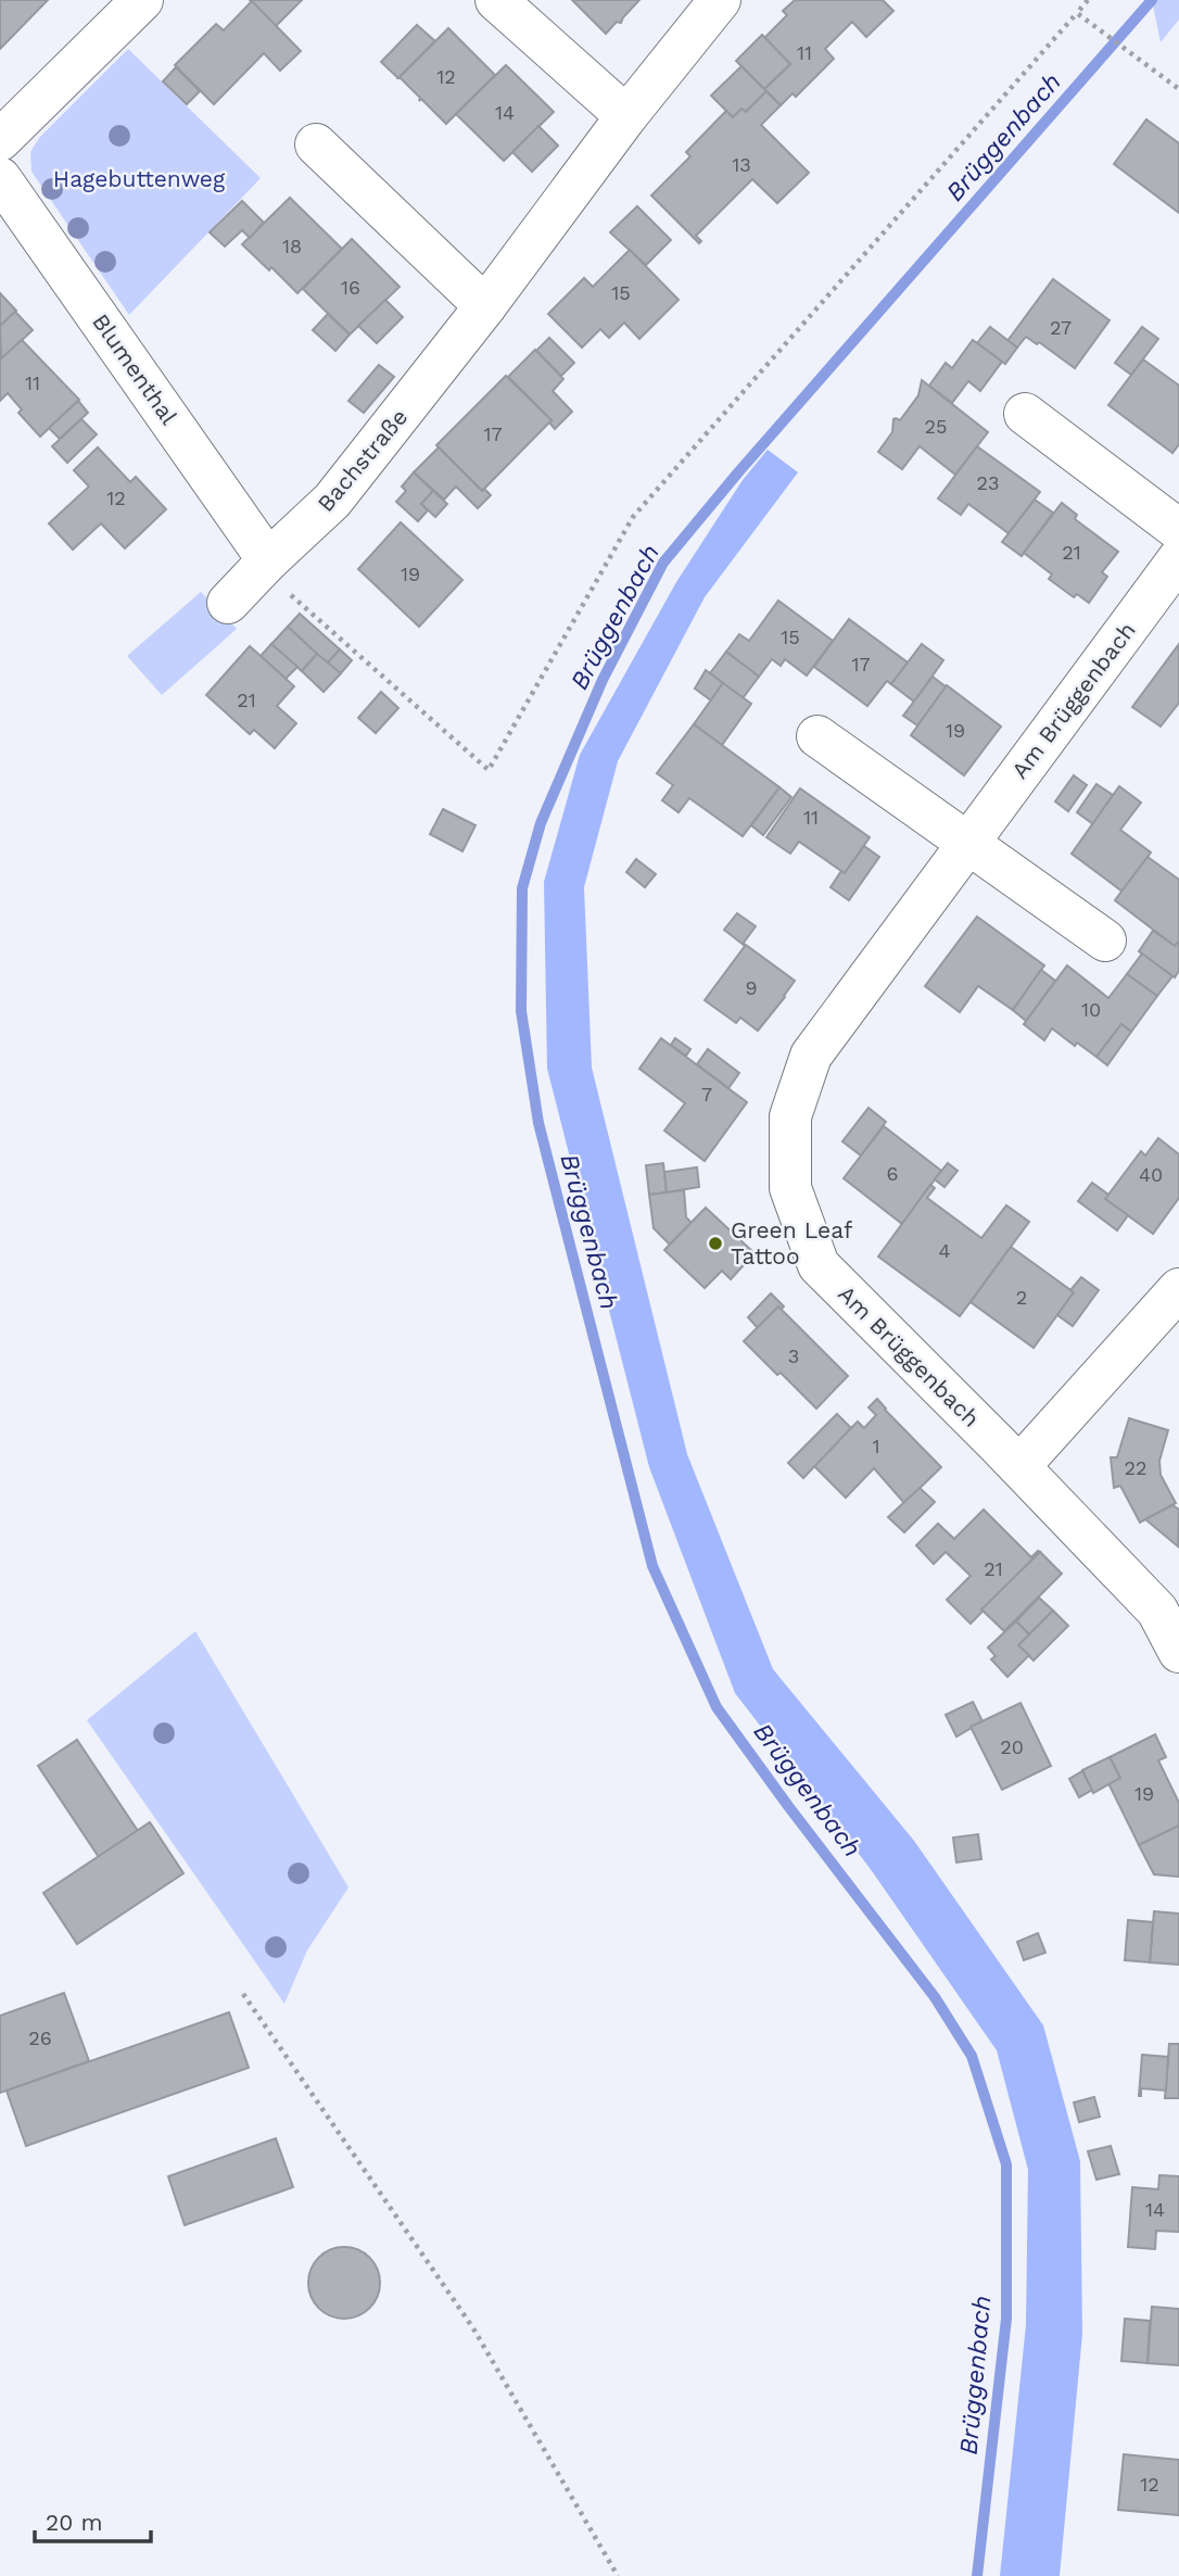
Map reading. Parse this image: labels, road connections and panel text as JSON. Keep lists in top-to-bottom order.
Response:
{
  "streets": {
    "street": ["Blumenthal", "Bachstraße", "Am Brüggenbach"]
  },
  "crossings": [
    ["Blumenthal", "Bachstraße"]
  ],
  "water": ["Brüggenbach"],
  "parks": ["Hagebuttenweg"],
  "places": ["Green Leaf Tattoo"],
  "house_numbers": [
    "11",
    "12",
    "14",
    "13",
    "18",
    "16",
    "15",
    "27",
    "11",
    "25",
    "17",
    "23",
    "12",
    "21",
    "19",
    "15",
    "17",
    "21",
    "19",
    "11",
    "9",
    "10",
    "7",
    "6",
    "40",
    "4",
    "2",
    "3",
    "1",
    "22",
    "21",
    "20",
    "19",
    "26",
    "14",
    "12"
  ],
  "scale_bar": "20 m"
}
